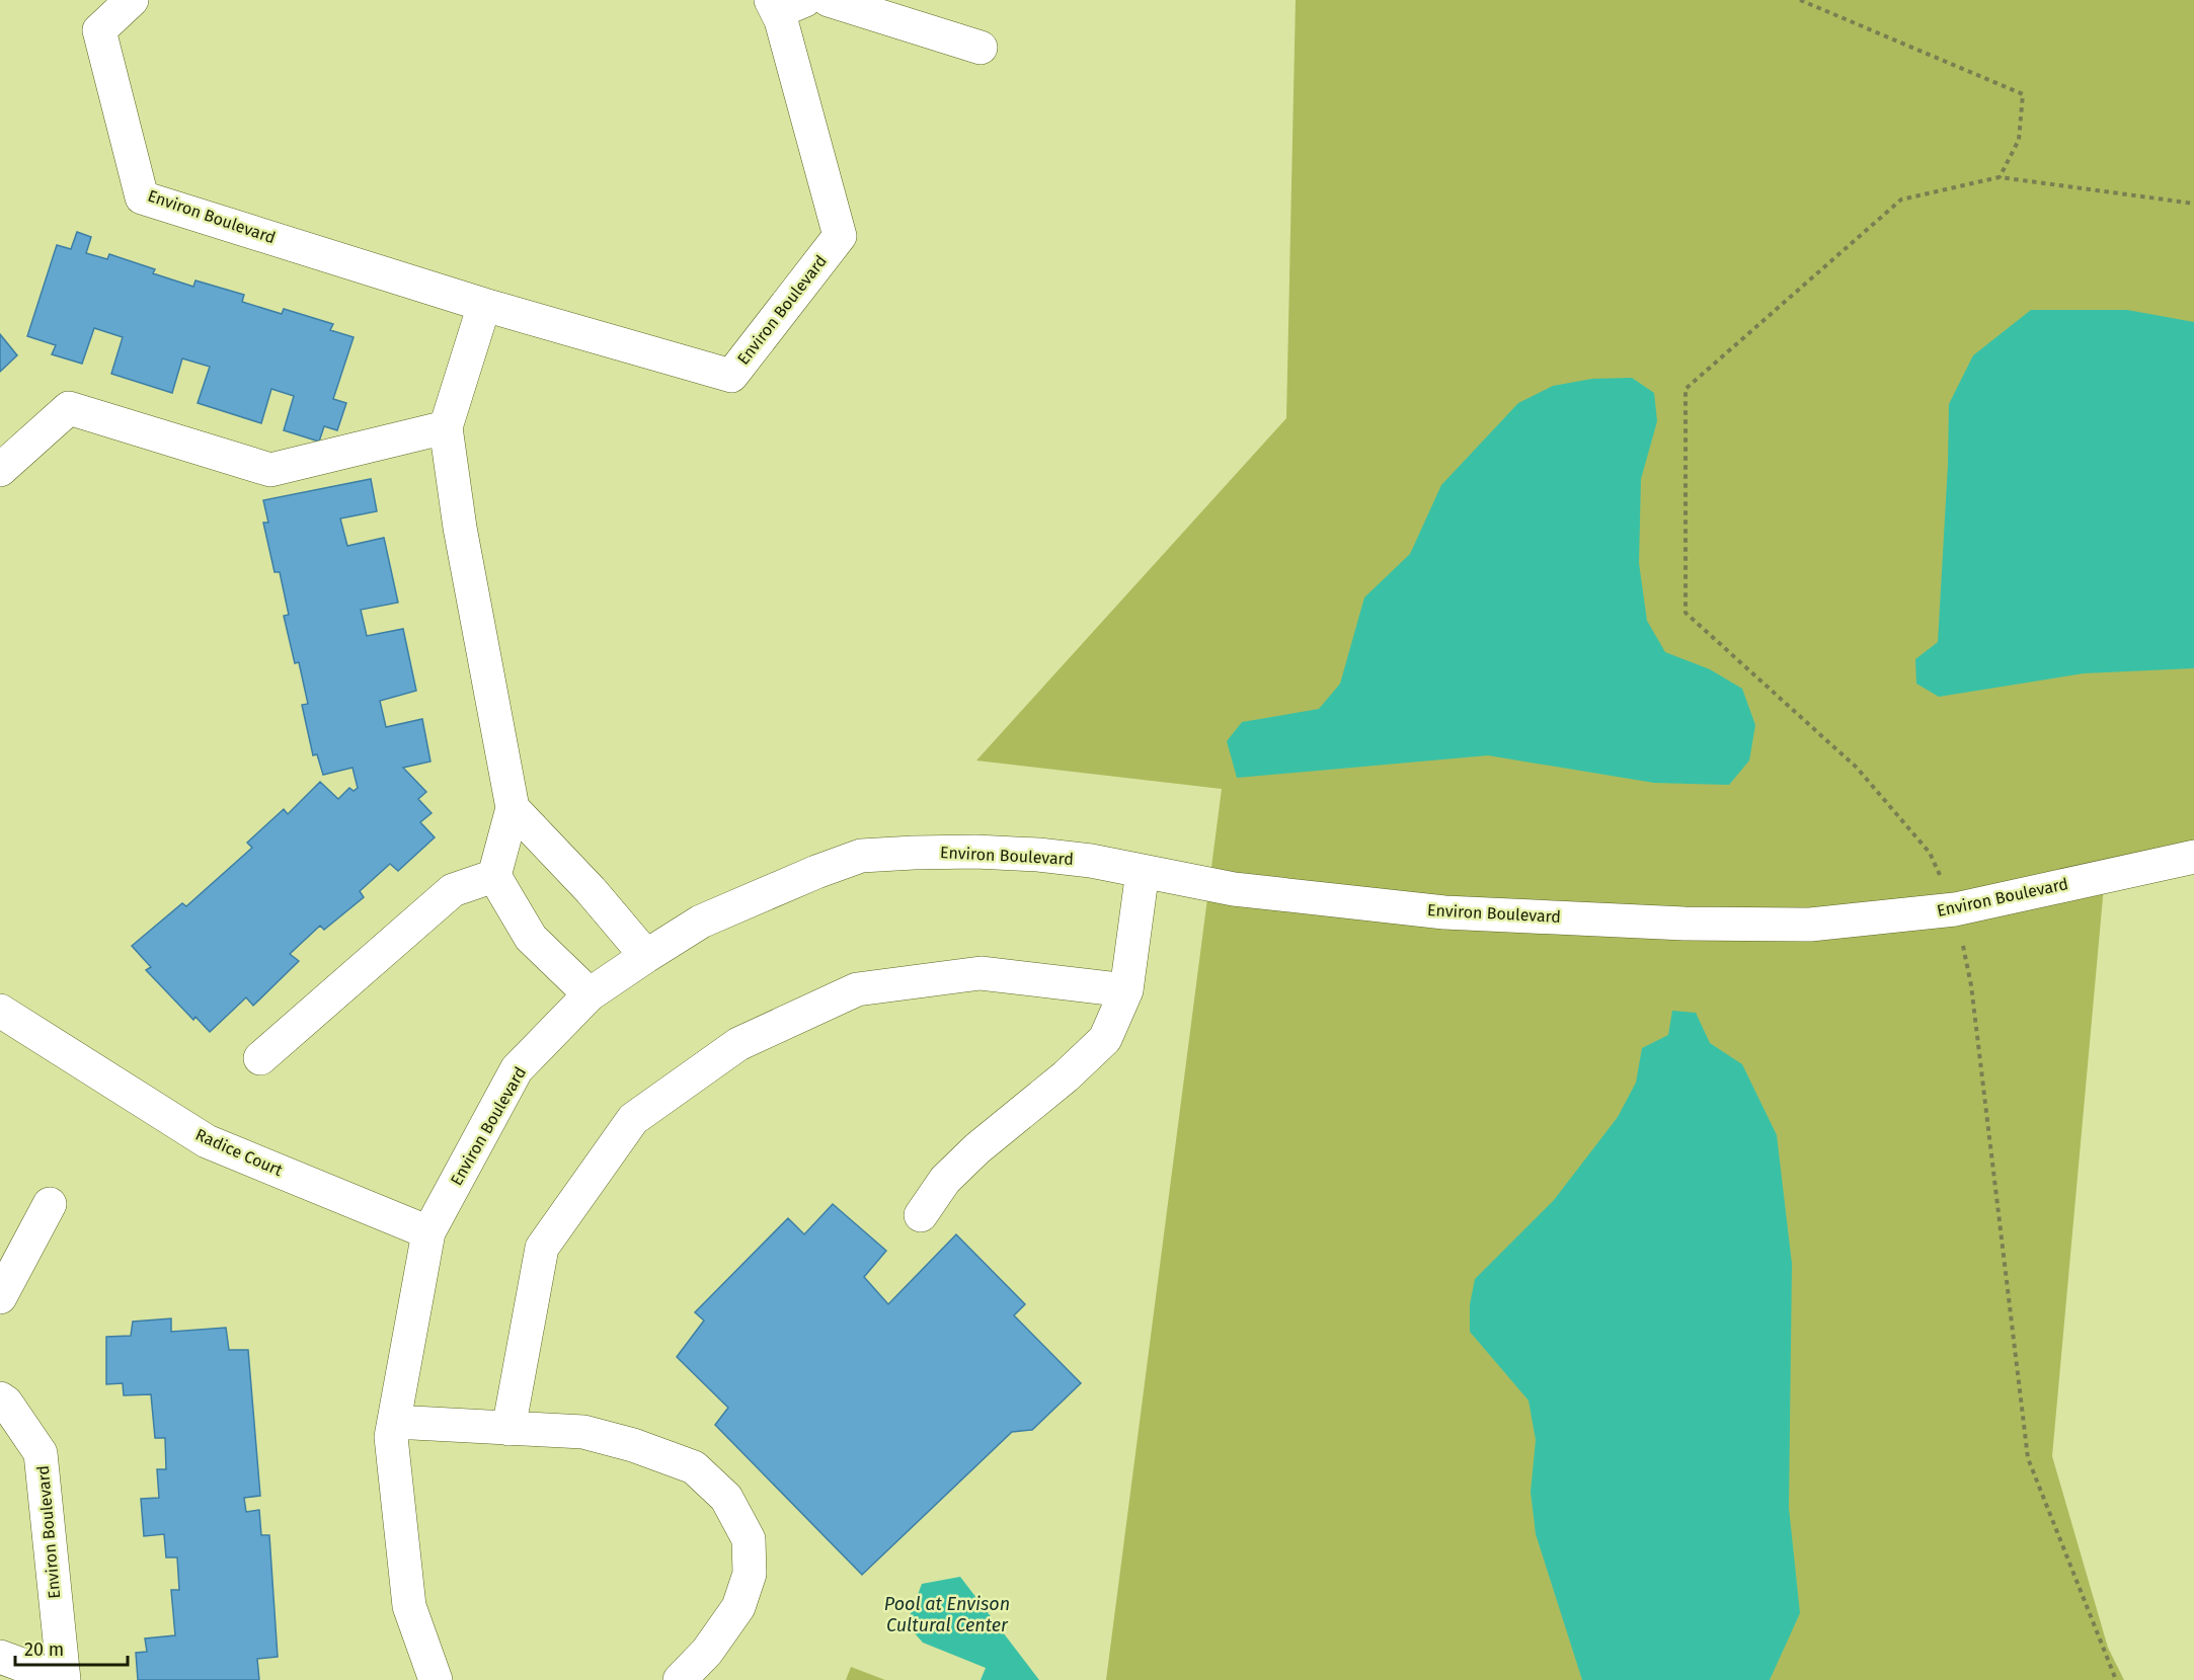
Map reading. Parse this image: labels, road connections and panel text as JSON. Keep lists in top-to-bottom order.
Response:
{
  "streets": {
    "street": ["Environ Boulevard", "Radice Court"]
  },
  "crossings": [
    ["Environ Boulevard", "Radice Court"]
  ],
  "water": ["Pool at Envison Cultural Center"],
  "scale_bar": "20 m"
}
